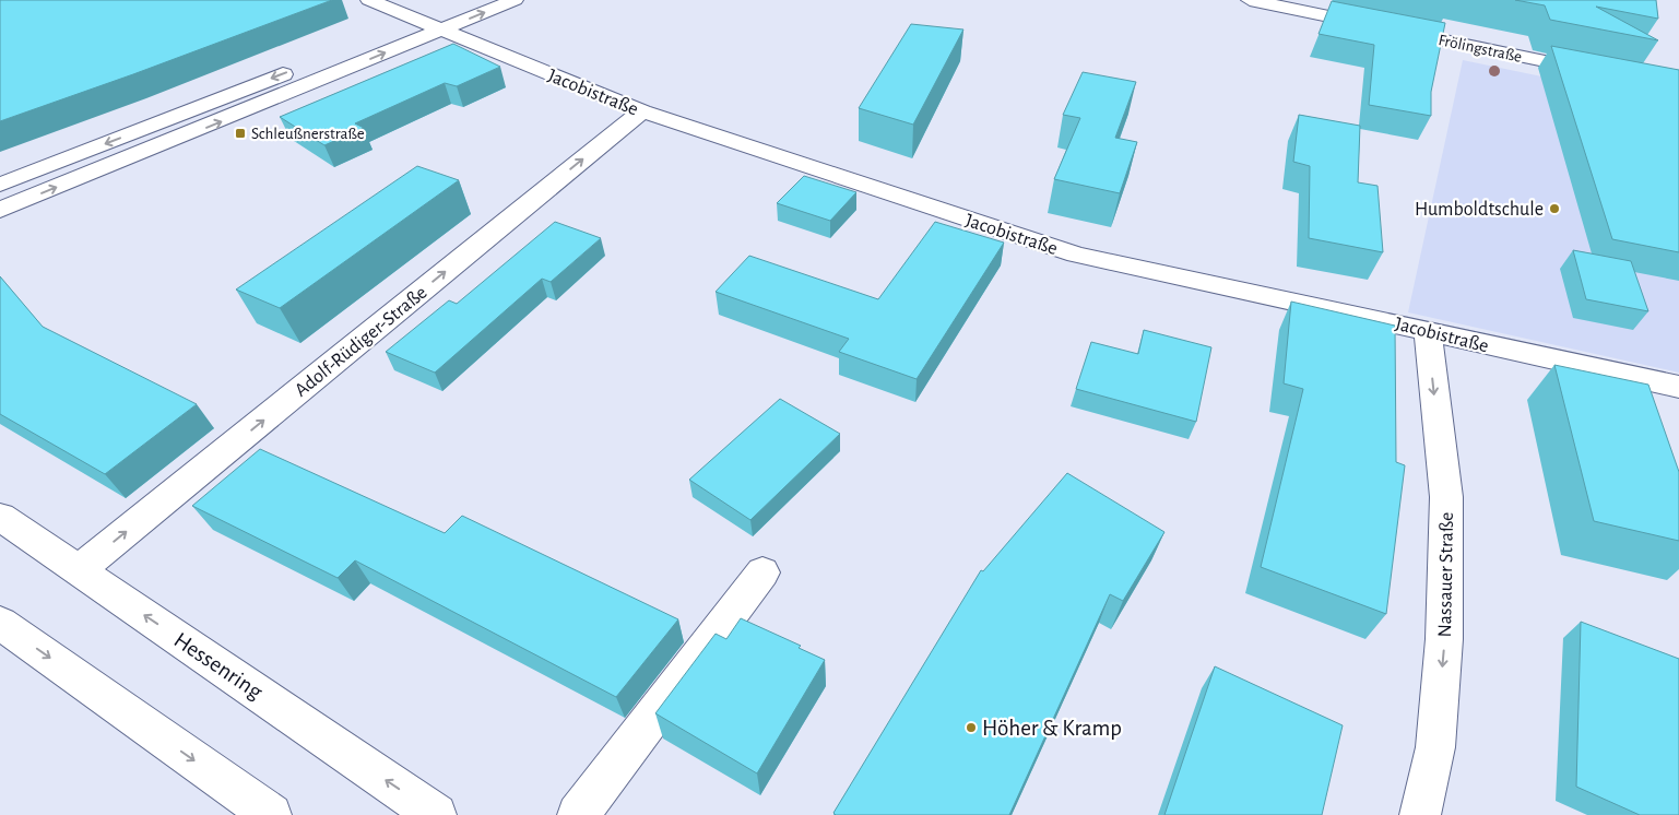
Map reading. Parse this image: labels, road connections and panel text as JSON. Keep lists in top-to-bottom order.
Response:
{
  "streets": {
    "street": [
      "Frölingstraße",
      "Jacobistraße",
      "Adolf-Rüdiger-Straße",
      "Nassauer Straße",
      "Hessenring"
    ]
  },
  "crossings": [
    ["Jacobistraße", "Adolf-Rüdiger-Straße"],
    ["Jacobistraße", "Nassauer Straße"],
    ["Adolf-Rüdiger-Straße", "Hessenring"]
  ],
  "one_way": ["Nassauer Straße"],
  "places": {
    "transit": ["Schleußnerstraße"],
    "other": ["Humboldtschule", "Höher & Kramp"]
  }
}
